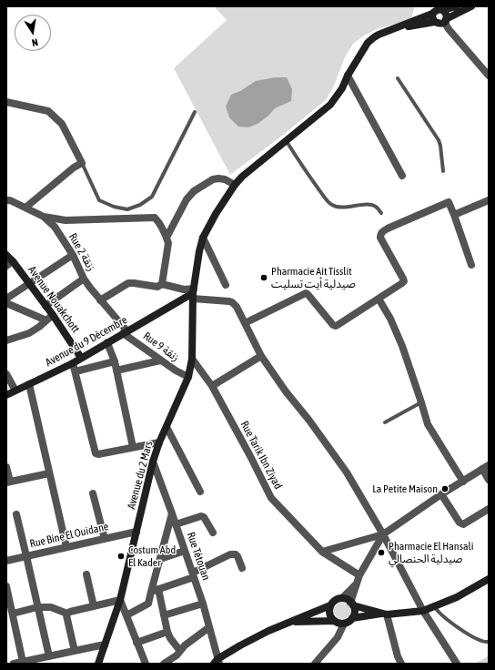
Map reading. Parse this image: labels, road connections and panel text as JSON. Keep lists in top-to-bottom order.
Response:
{
  "streets": {
    "street": [
      "Rue 2 زنقة",
      "Avenue Nouakchott",
      "Avenue du 9 Décembre",
      "Rue 9 زنقة",
      "Rue Tarik Ibn Ziyad",
      "Avenue du 2 Mars",
      "Rue Bine El Ouidane",
      "Rue Tétouan"
    ]
  },
  "crossings": [
    ["Rue 2 زنقة", "Avenue du 9 Décembre"],
    ["Rue 2 زنقة", "Rue 9 زنقة"],
    ["Avenue Nouakchott", "Avenue du 9 Décembre"],
    ["Avenue du 9 Décembre", "Rue 9 زنقة"],
    ["Avenue du 9 Décembre", "Avenue du 2 Mars"],
    ["Rue 9 زنقة", "Avenue du 2 Mars"],
    ["Rue Tarik Ibn Ziyad", "Avenue du 2 Mars"],
    ["Avenue du 2 Mars", "Rue Bine El Ouidane"],
    ["Avenue du 2 Mars", "Rue Tétouan"]
  ],
  "places": [
    "Pharmacie Ait Tisslit صيدلية أيت تسليت",
    "La Petite Maison",
    "Pharmacie El Hansali صيدلية الحنصالي",
    "Costum Abd El Kader"
  ],
  "north": "bottom"
}
